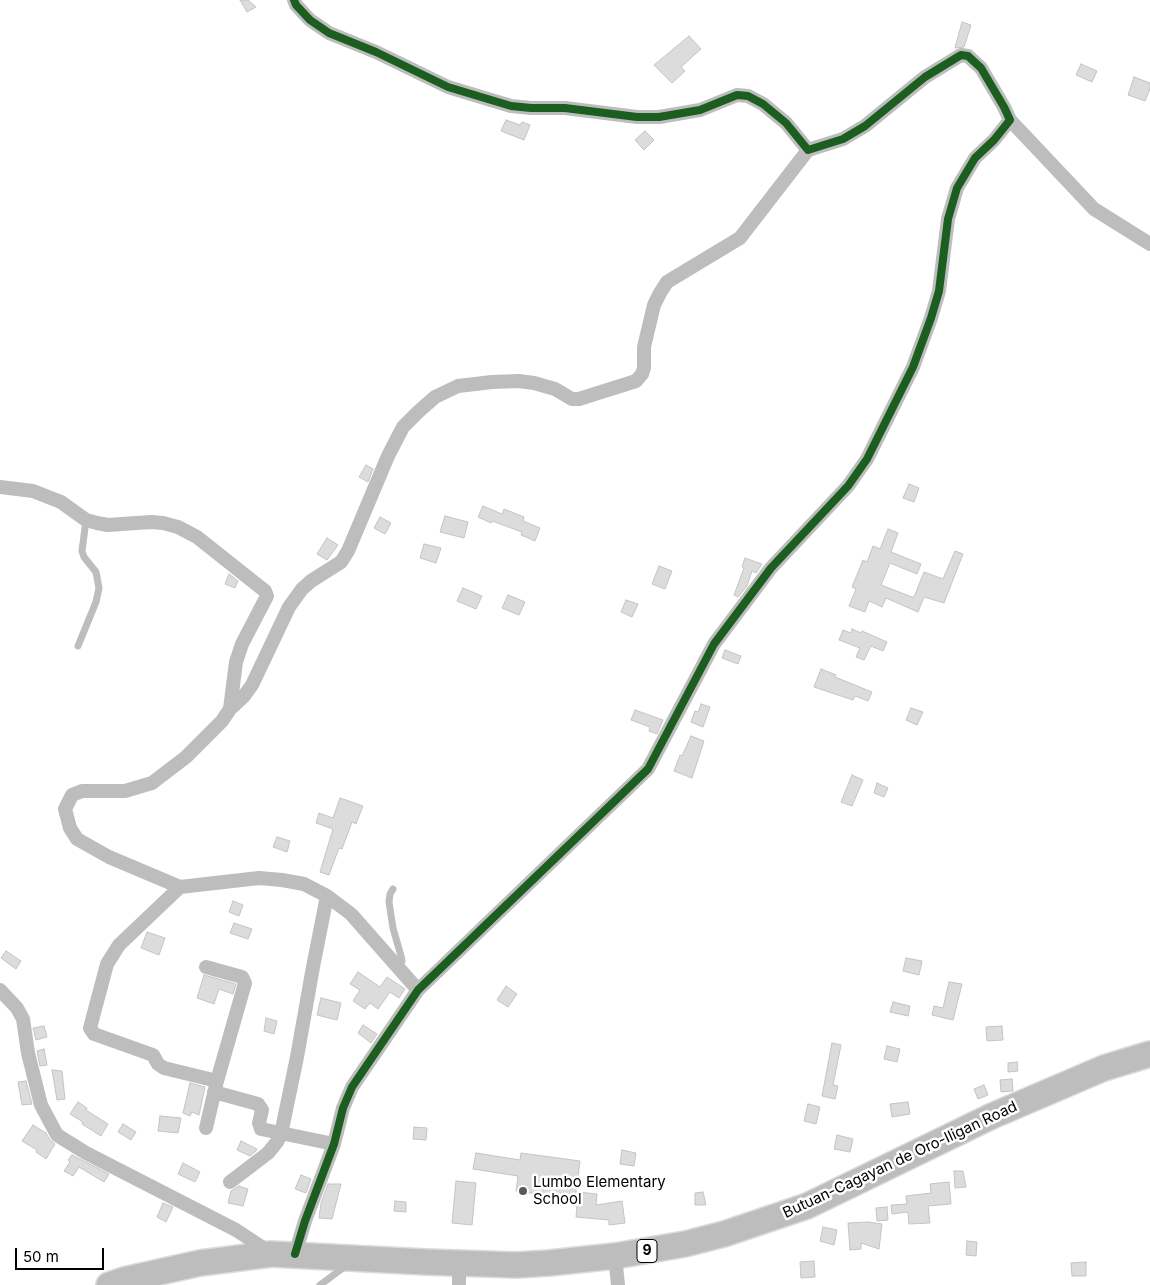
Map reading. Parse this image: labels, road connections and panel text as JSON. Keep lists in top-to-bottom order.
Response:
{
  "streets": {
    "highway": ["Butuan-Cagayan de Oro-Iligan Road", "9"]
  },
  "places": ["Lumbo Elementary School"],
  "scale_bar": "50 m"
}
